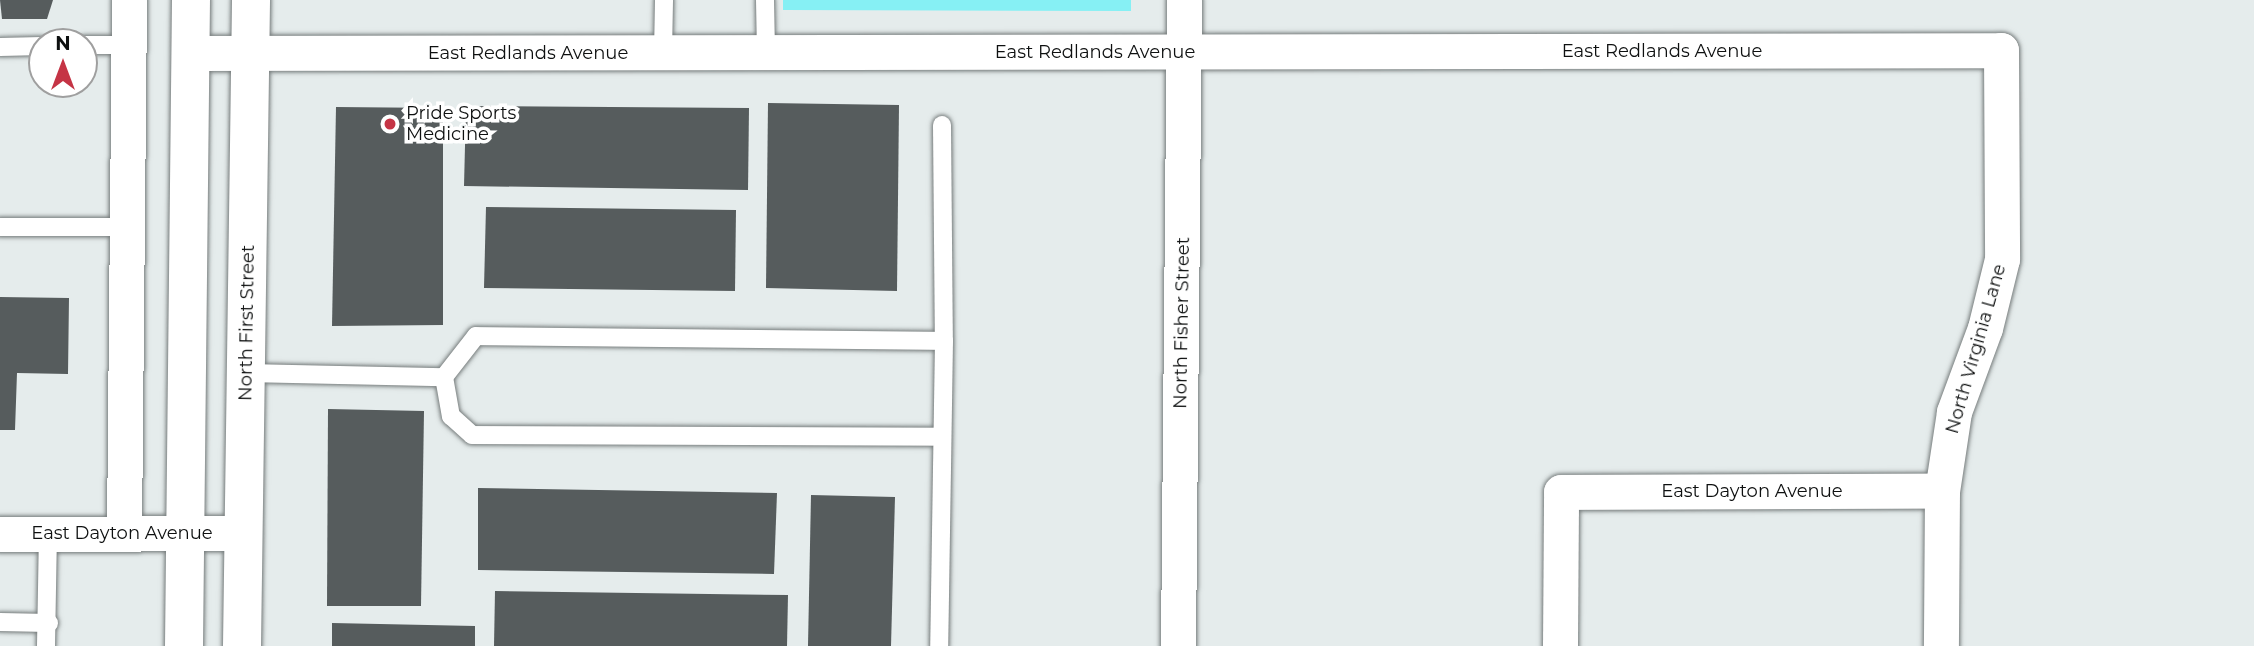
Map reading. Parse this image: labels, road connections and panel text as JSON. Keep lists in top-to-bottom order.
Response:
{
  "streets": {
    "main road": ["North First Street"],
    "street": [
      "East Redlands Avenue",
      "North Fisher Street",
      "North Virginia Lane",
      "East Dayton Avenue"
    ]
  },
  "crossings": [
    ["East Redlands Avenue", "North First Street"],
    ["East Redlands Avenue", "North Fisher Street"],
    ["East Redlands Avenue", "North Virginia Lane"],
    ["North First Street", "East Dayton Avenue"],
    ["North Virginia Lane", "East Dayton Avenue"]
  ],
  "places": ["Pride Sports Medicine"],
  "north": "top"
}
